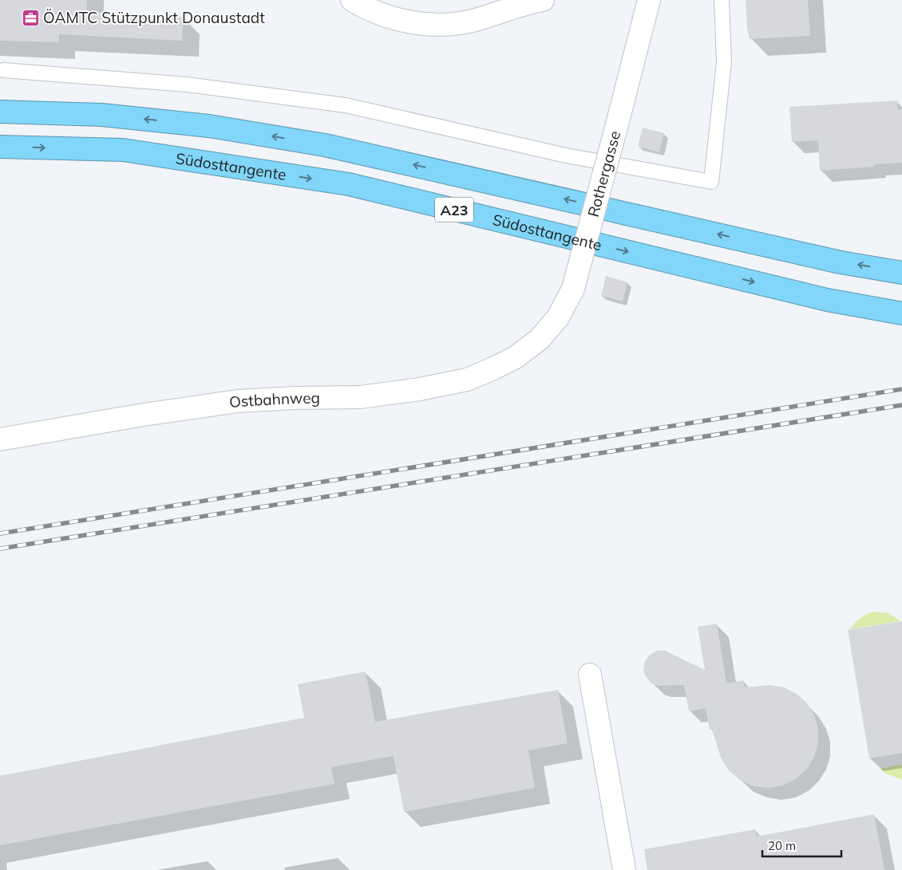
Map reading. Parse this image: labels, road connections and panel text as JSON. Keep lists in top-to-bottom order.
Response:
{
  "streets": {
    "highway": ["Südosttangente", "A23"],
    "street": ["Rothergasse", "Ostbahnweg"]
  },
  "crossings": [
    ["Rothergasse", "Ostbahnweg"]
  ],
  "places": {
    "office": ["ÖAMTC Stützpunkt Donaustadt"]
  },
  "scale_bar": "20 m"
}
